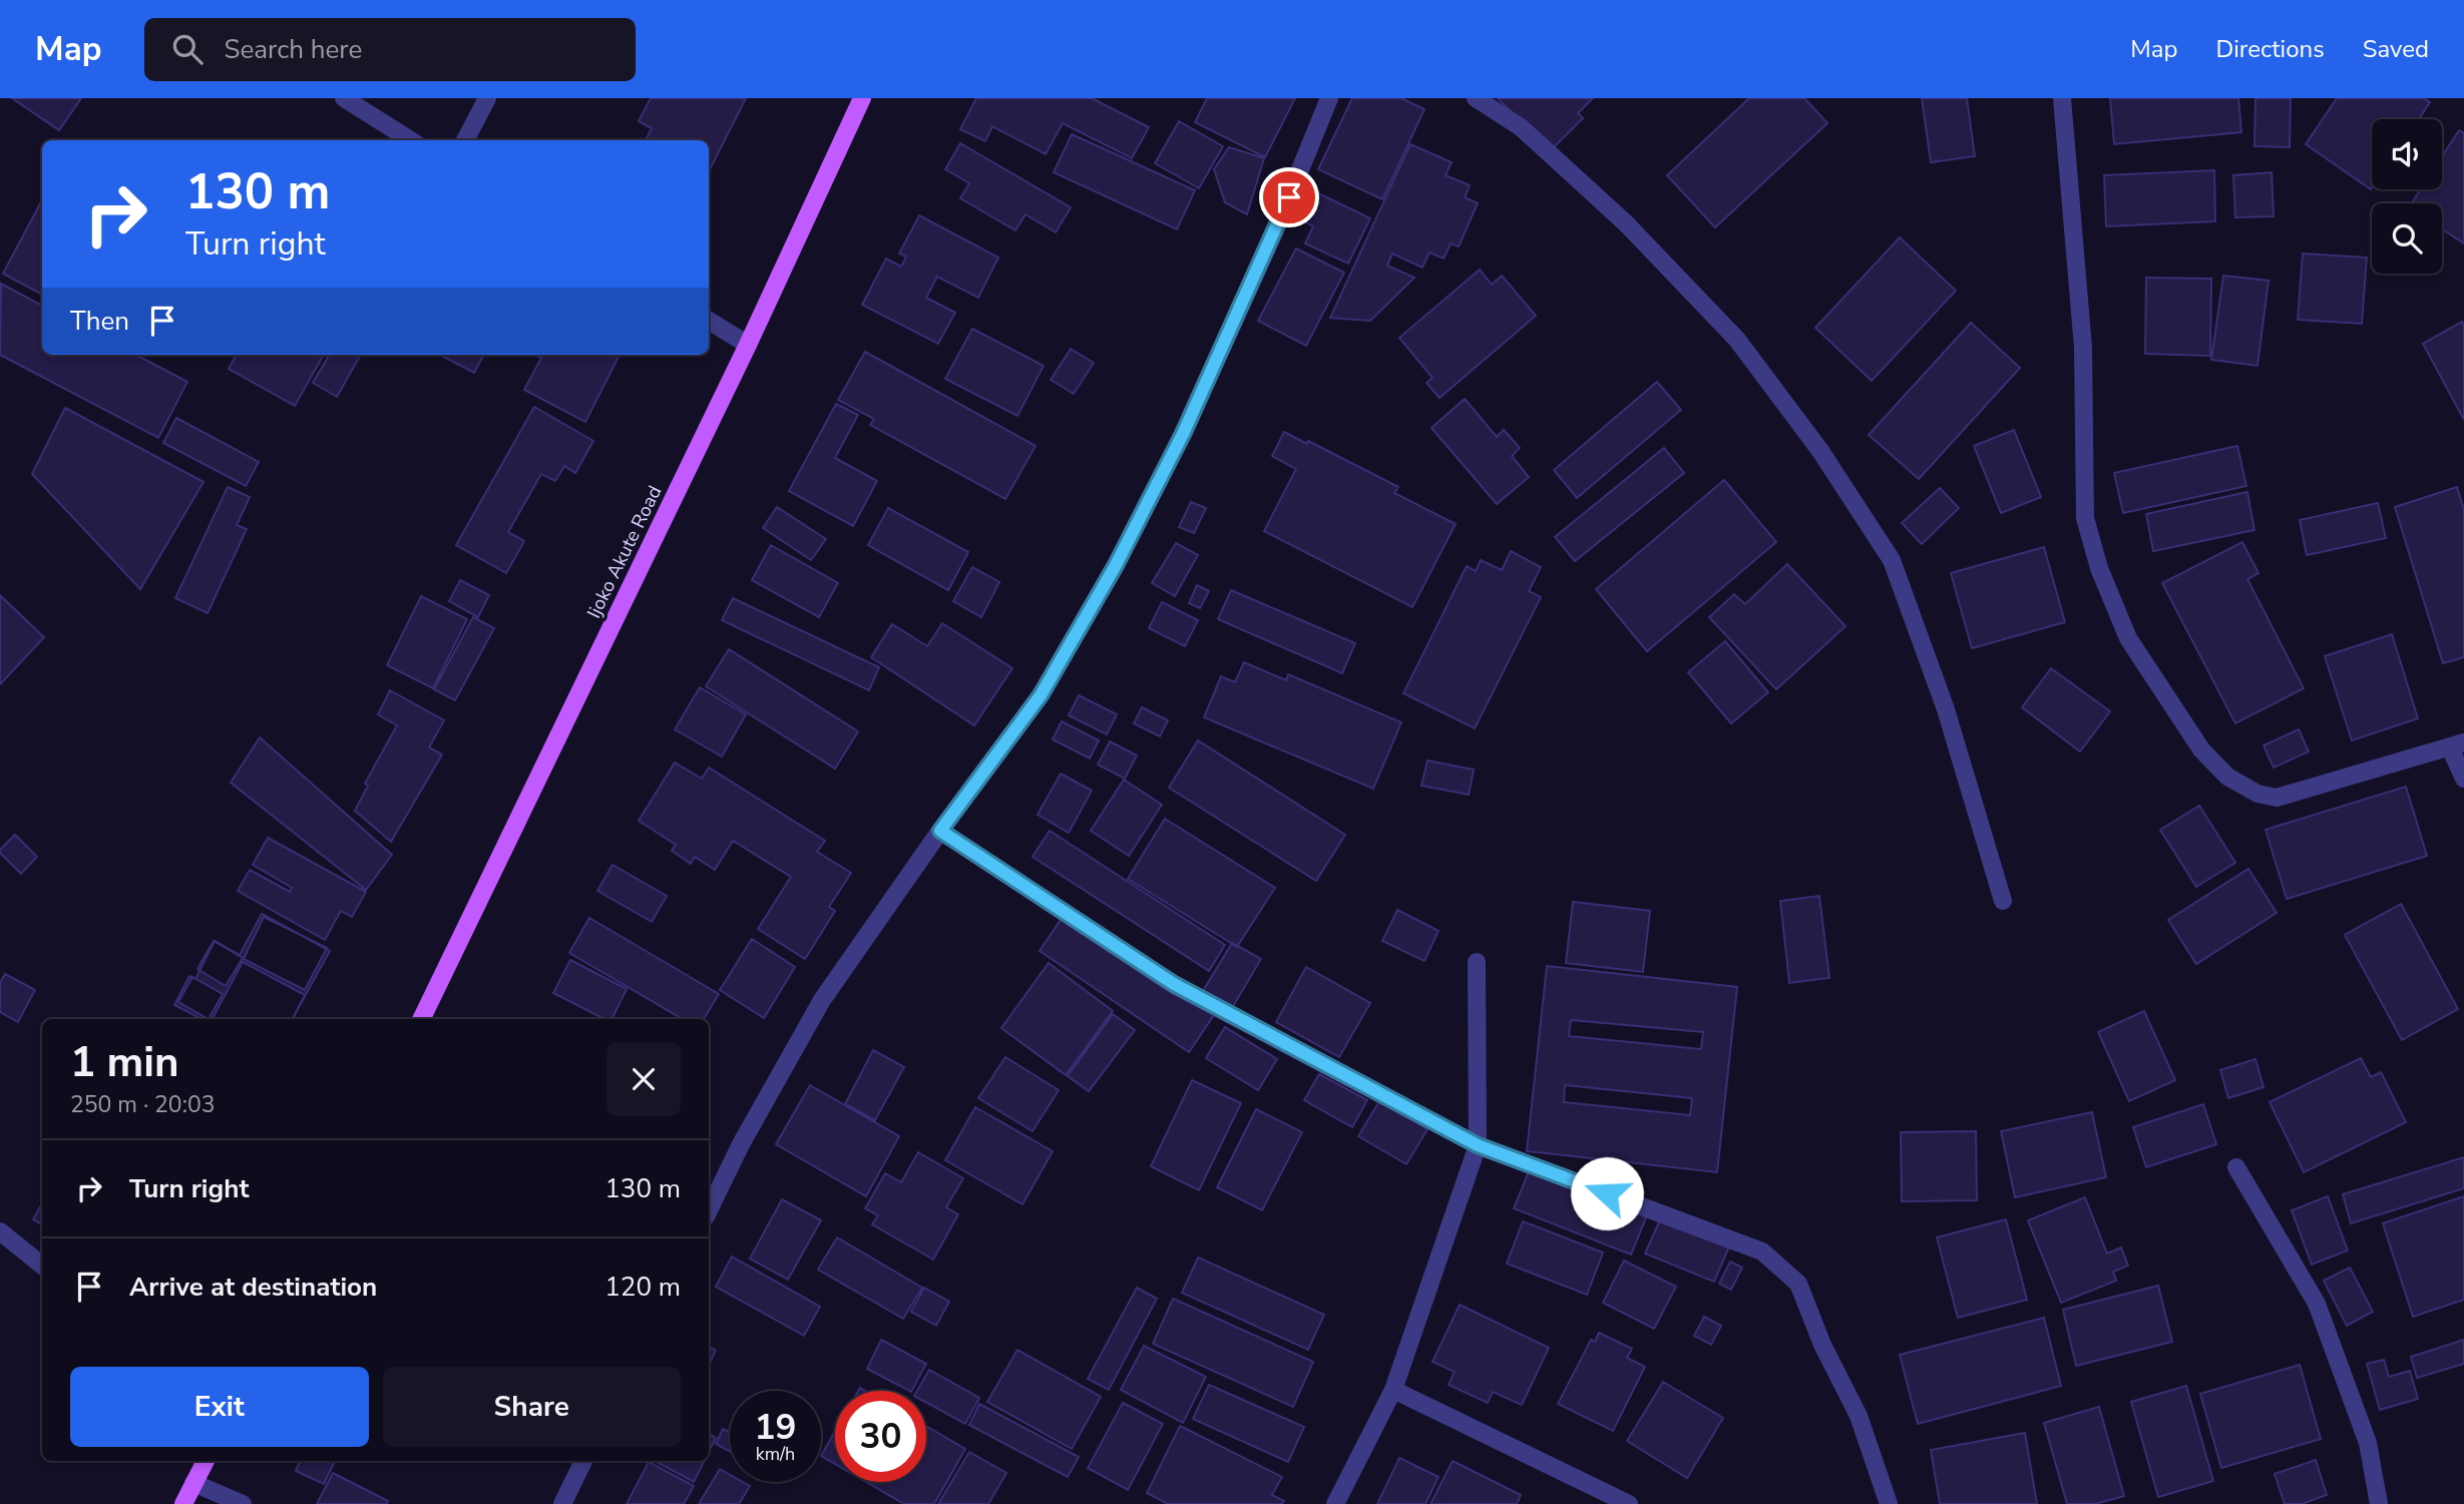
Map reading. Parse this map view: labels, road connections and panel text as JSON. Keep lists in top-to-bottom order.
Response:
{
  "streets": {
    "main road": ["Ijoko Akute Road"]
  },
  "page": {
    "header": "Map",
    "search": "Search here",
    "nav": ["Map", "Directions", "Saved"],
    "turn": ["130 m", "Turn right"],
    "then": "Then",
    "heading": ["1 min", "250 m · 20:03"],
    "list": [
      {
        "name": "Turn right",
        "value": "130 m"
      },
      {
        "name": "Arrive at destination",
        "value": "120 m"
      }
    ],
    "buttons": ["Exit", "Share"],
    "speed": "19 km/h",
    "limit": "30"
  }
}
